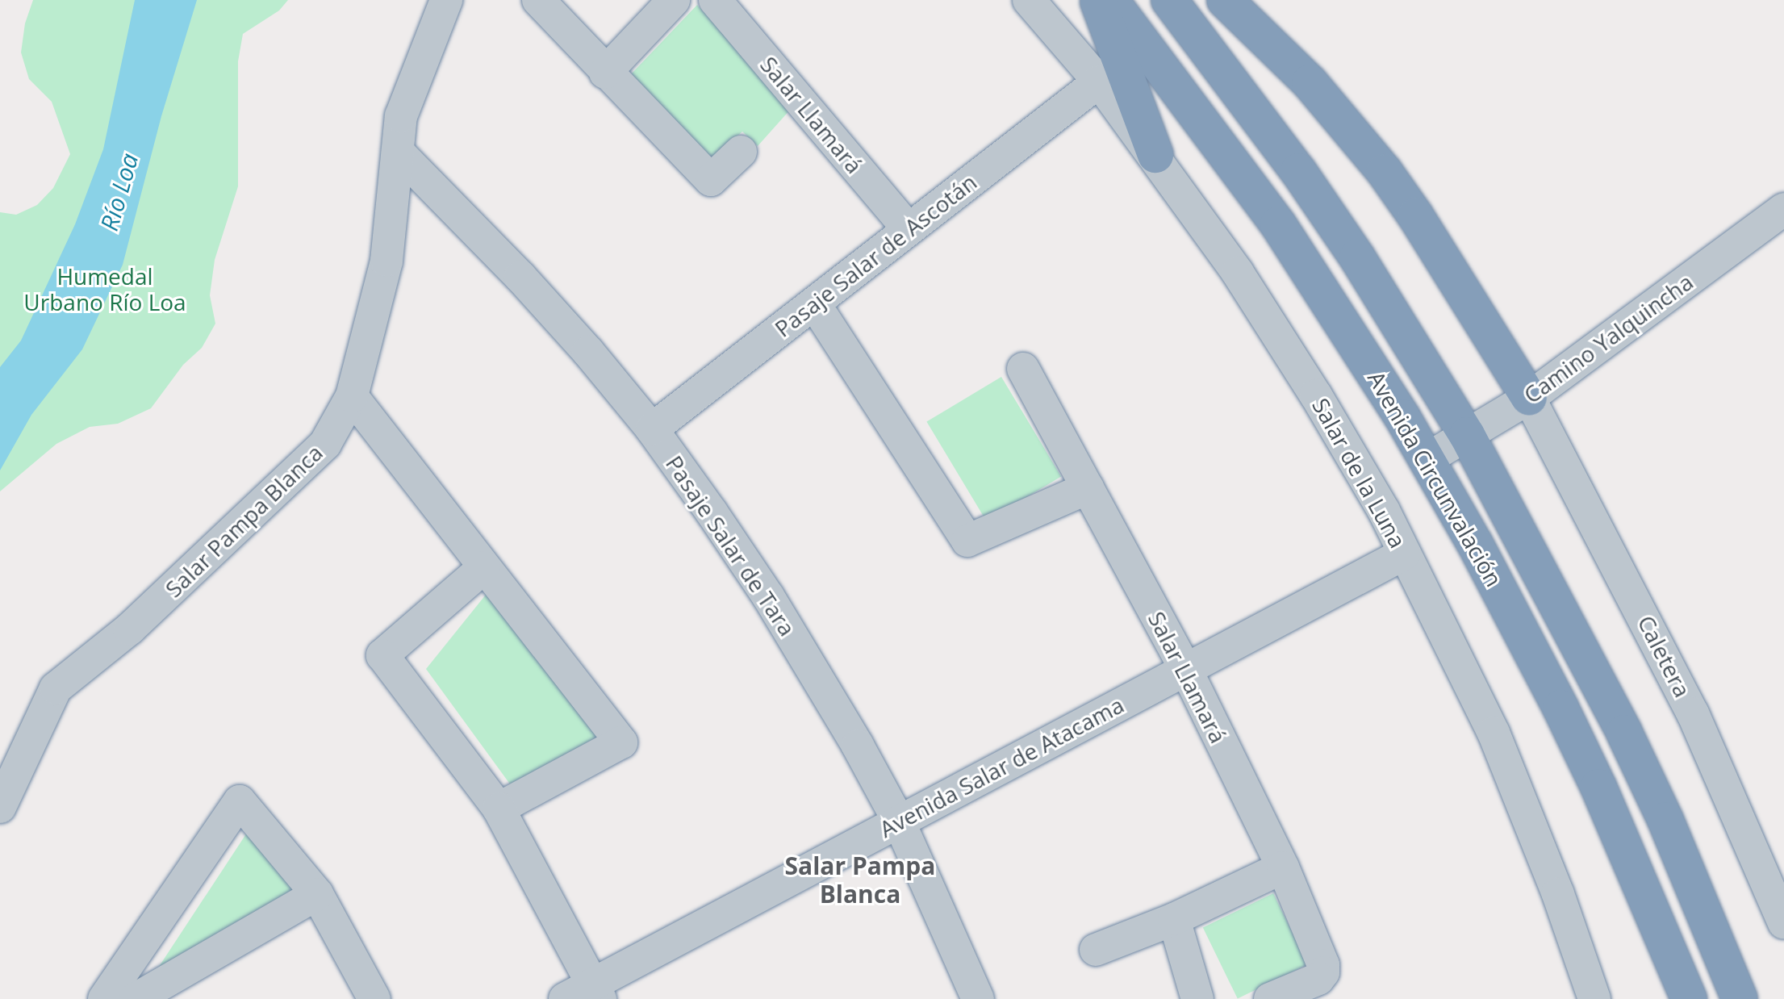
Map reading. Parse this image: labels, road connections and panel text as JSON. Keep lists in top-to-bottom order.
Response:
{
  "streets": {
    "highway": ["Avenida Circunvalación"],
    "street": [
      "Salar Llamará",
      "Pasaje Salar de Ascotán",
      "Camino Yalquincha",
      "Salar de la Luna",
      "Salar Pampa Blanca",
      "Pasaje Salar de Tara",
      "Caletera",
      "Avenida Salar de Atacama"
    ]
  },
  "crossings": [
    ["Salar Llamará", "Pasaje Salar de Ascotán"],
    ["Salar Llamará", "Avenida Salar de Atacama"],
    ["Pasaje Salar de Ascotán", "Salar de la Luna"],
    ["Pasaje Salar de Ascotán", "Pasaje Salar de Tara"],
    ["Camino Yalquincha", "Avenida Circunvalación"],
    ["Camino Yalquincha", "Caletera"],
    ["Salar de la Luna", "Avenida Salar de Atacama"],
    ["Salar Pampa Blanca", "Pasaje Salar de Tara"],
    ["Pasaje Salar de Tara", "Avenida Salar de Atacama"]
  ],
  "districts": ["Salar Pampa Blanca"],
  "water": ["Río Loa"],
  "parks": ["Humedal Urbano Río Loa"]
}
